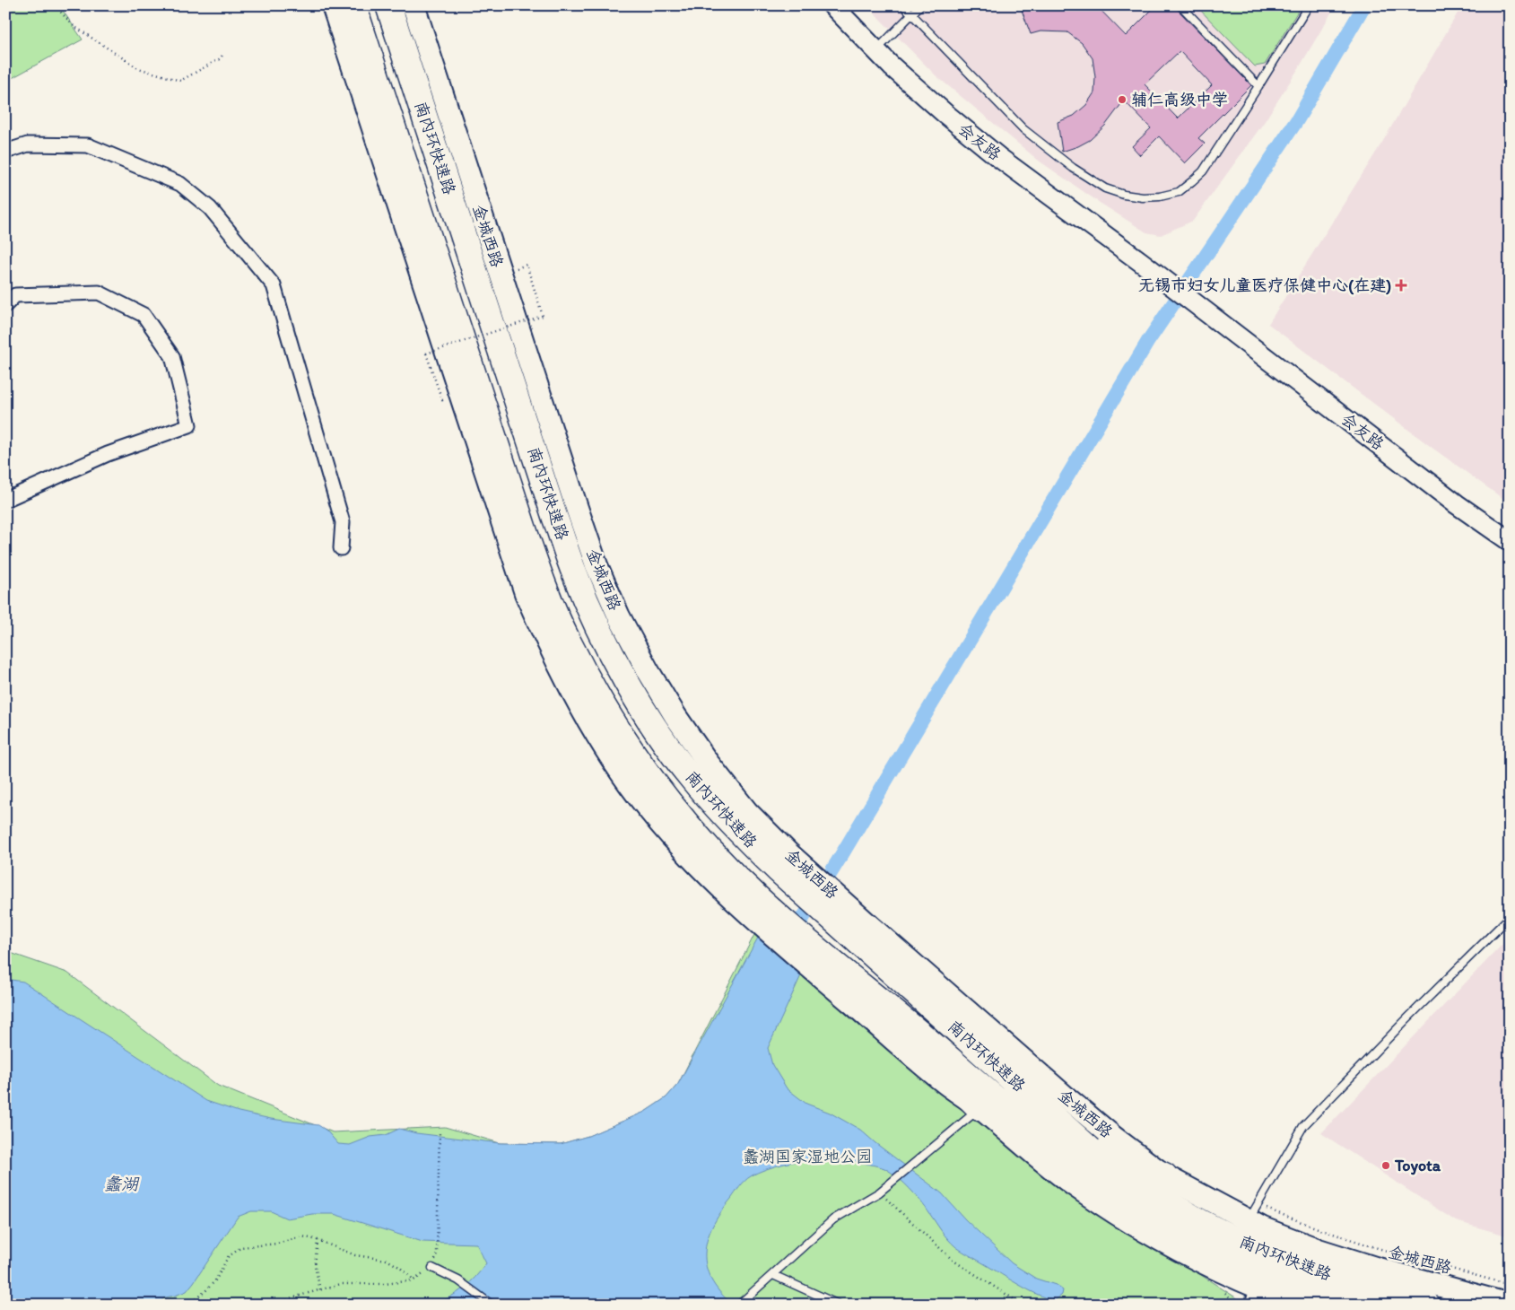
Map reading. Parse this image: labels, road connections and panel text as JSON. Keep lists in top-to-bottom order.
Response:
{
  "streets": {
    "highway": ["南内环快速路"],
    "main road": ["金城西路"],
    "street": ["会友路"]
  },
  "crossings": [
    ["南内环快速路", "金城西路"]
  ],
  "water": ["蠡湖"],
  "parks": ["蠡湖国家湿地公园"],
  "places": {
    "other": ["辅仁高级中学", "Toyota"],
    "health": ["无锡市妇女儿童医疗保健中心(在建)"]
  }
}
